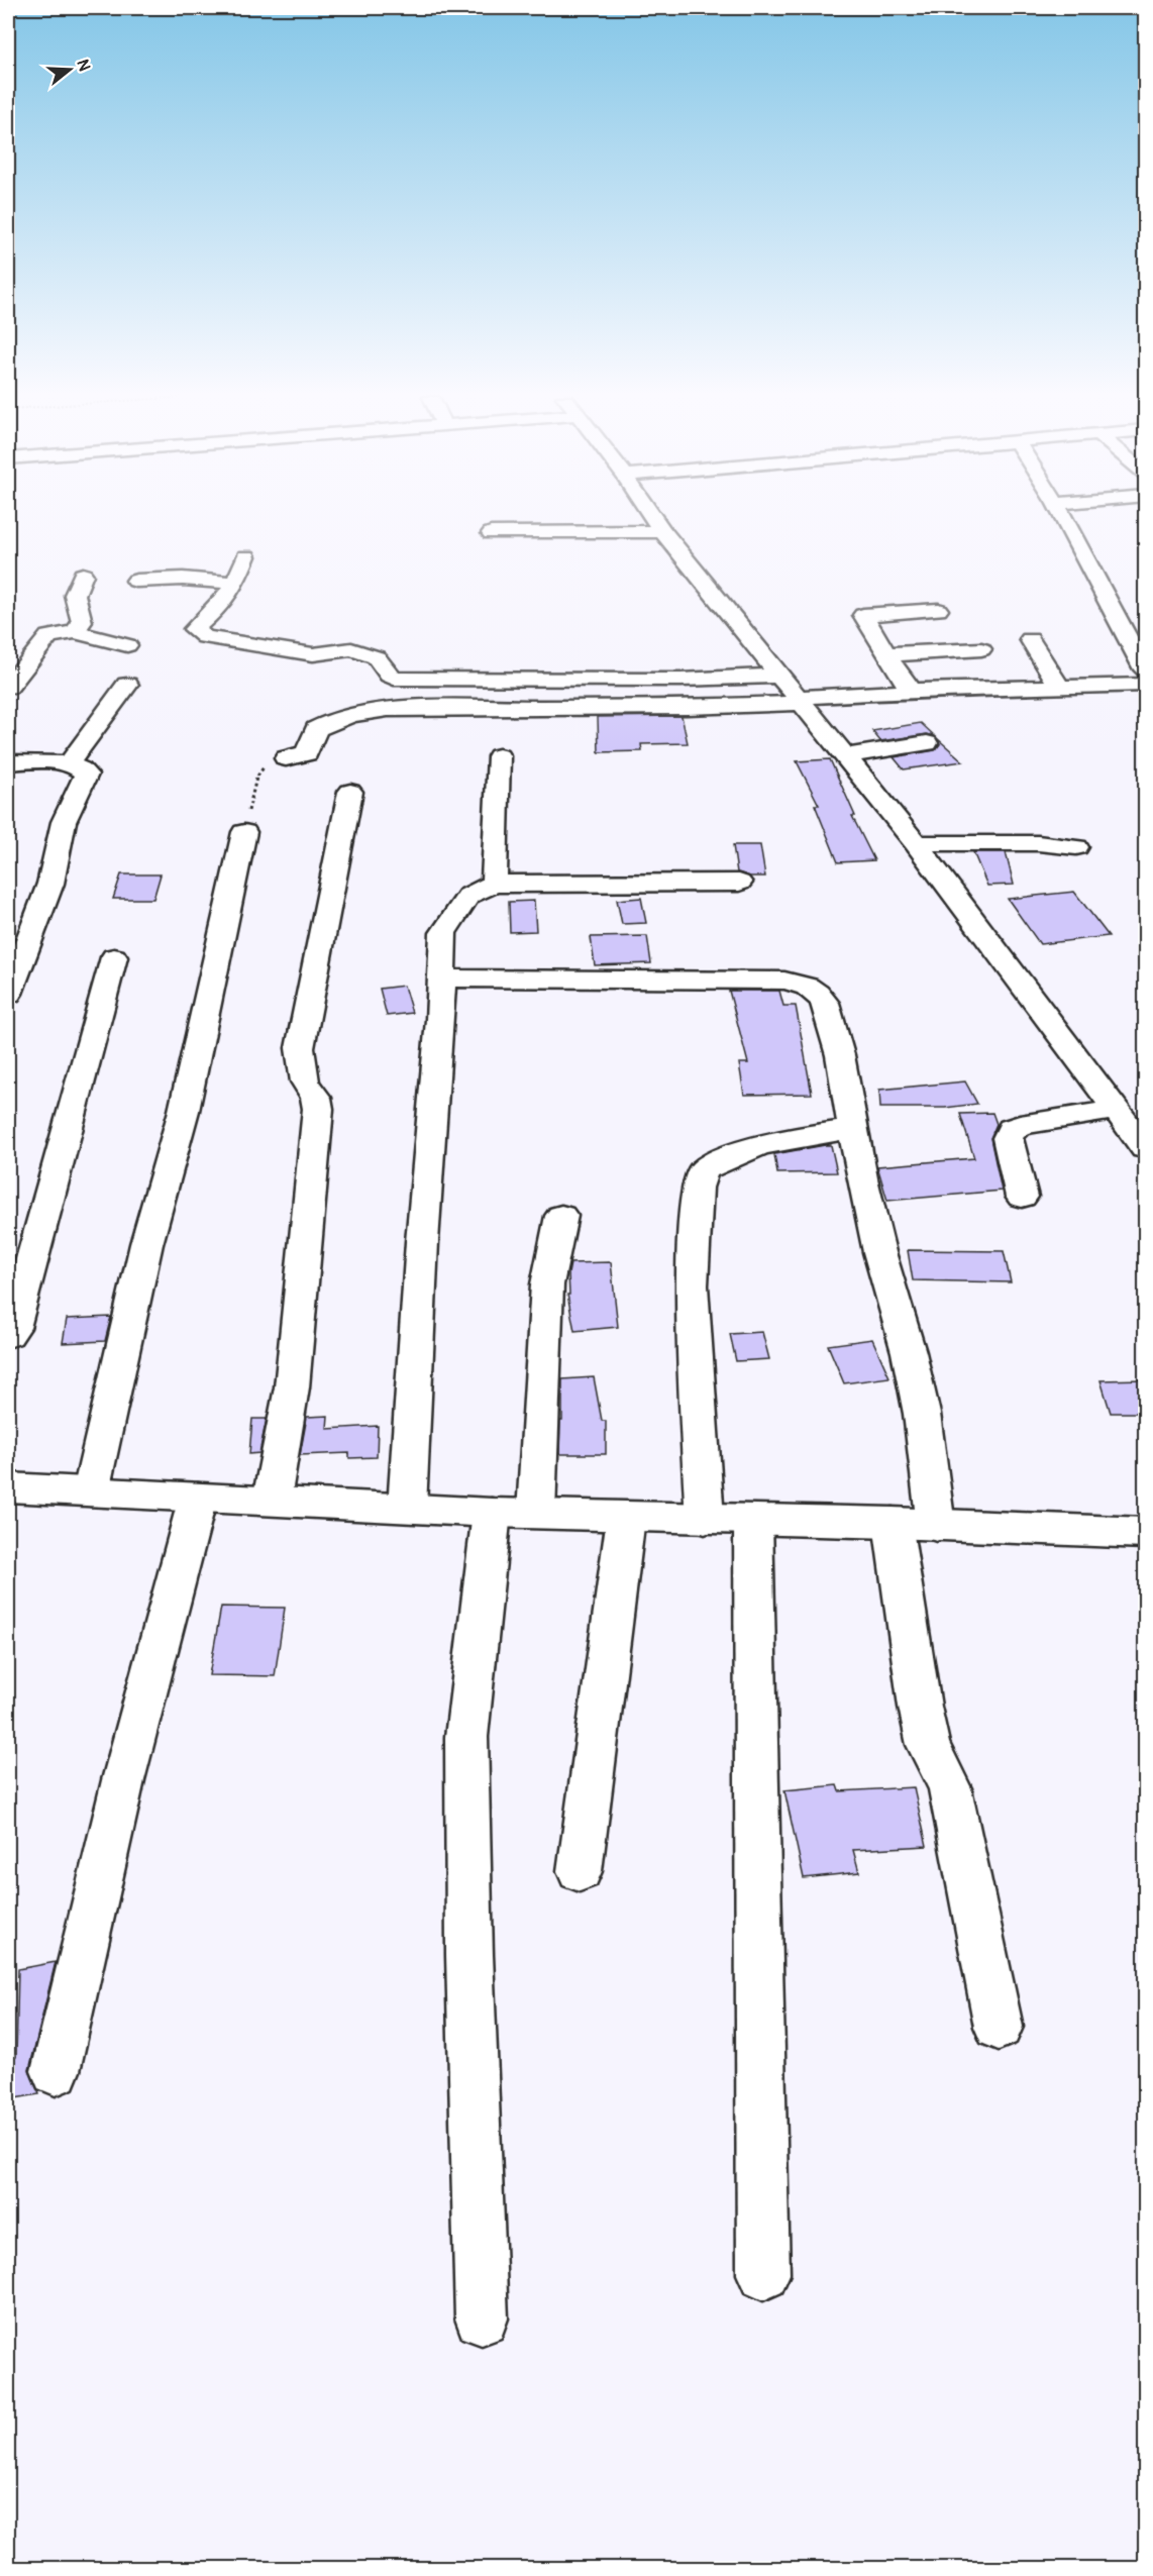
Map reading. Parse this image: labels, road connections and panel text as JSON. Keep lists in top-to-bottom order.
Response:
{
  "north": "right"
}
